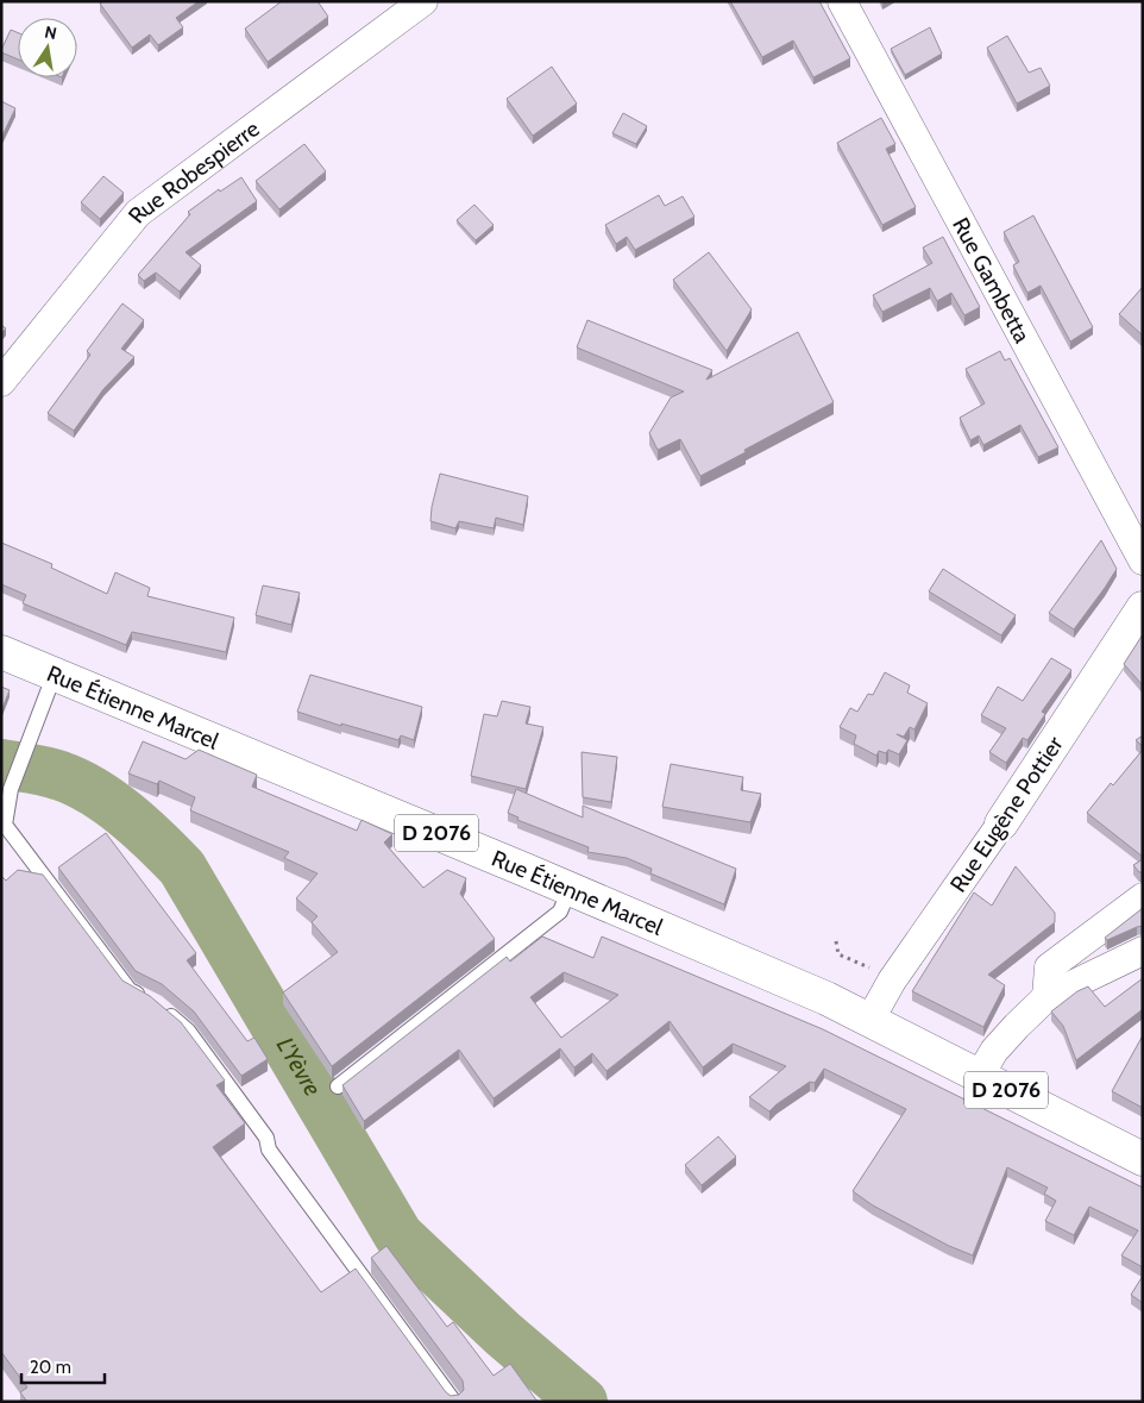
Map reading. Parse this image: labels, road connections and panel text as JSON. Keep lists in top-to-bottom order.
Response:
{
  "streets": {
    "main road": ["Rue Étienne Marcel", "Rue Eugène Pottier", "D 2076"],
    "street": ["Rue Robespierre", "Rue Gambetta"]
  },
  "crossings": [
    ["Rue Étienne Marcel", "Rue Eugène Pottier"]
  ],
  "water": ["L'Yèvre"],
  "scale_bar": "20 m",
  "north": "top"
}
